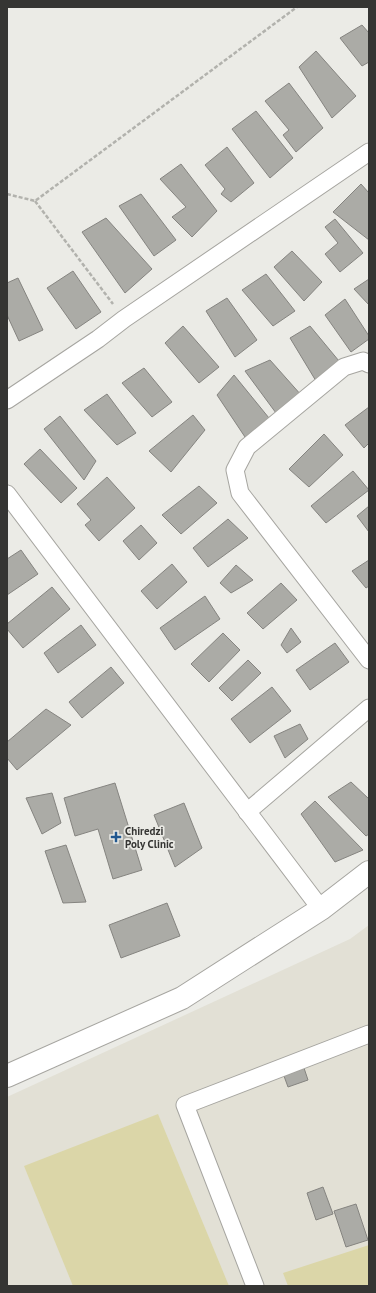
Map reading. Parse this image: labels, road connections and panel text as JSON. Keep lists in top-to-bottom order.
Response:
{
  "places": {
    "health": ["Chiredzi Poly Clinic"]
  }
}
